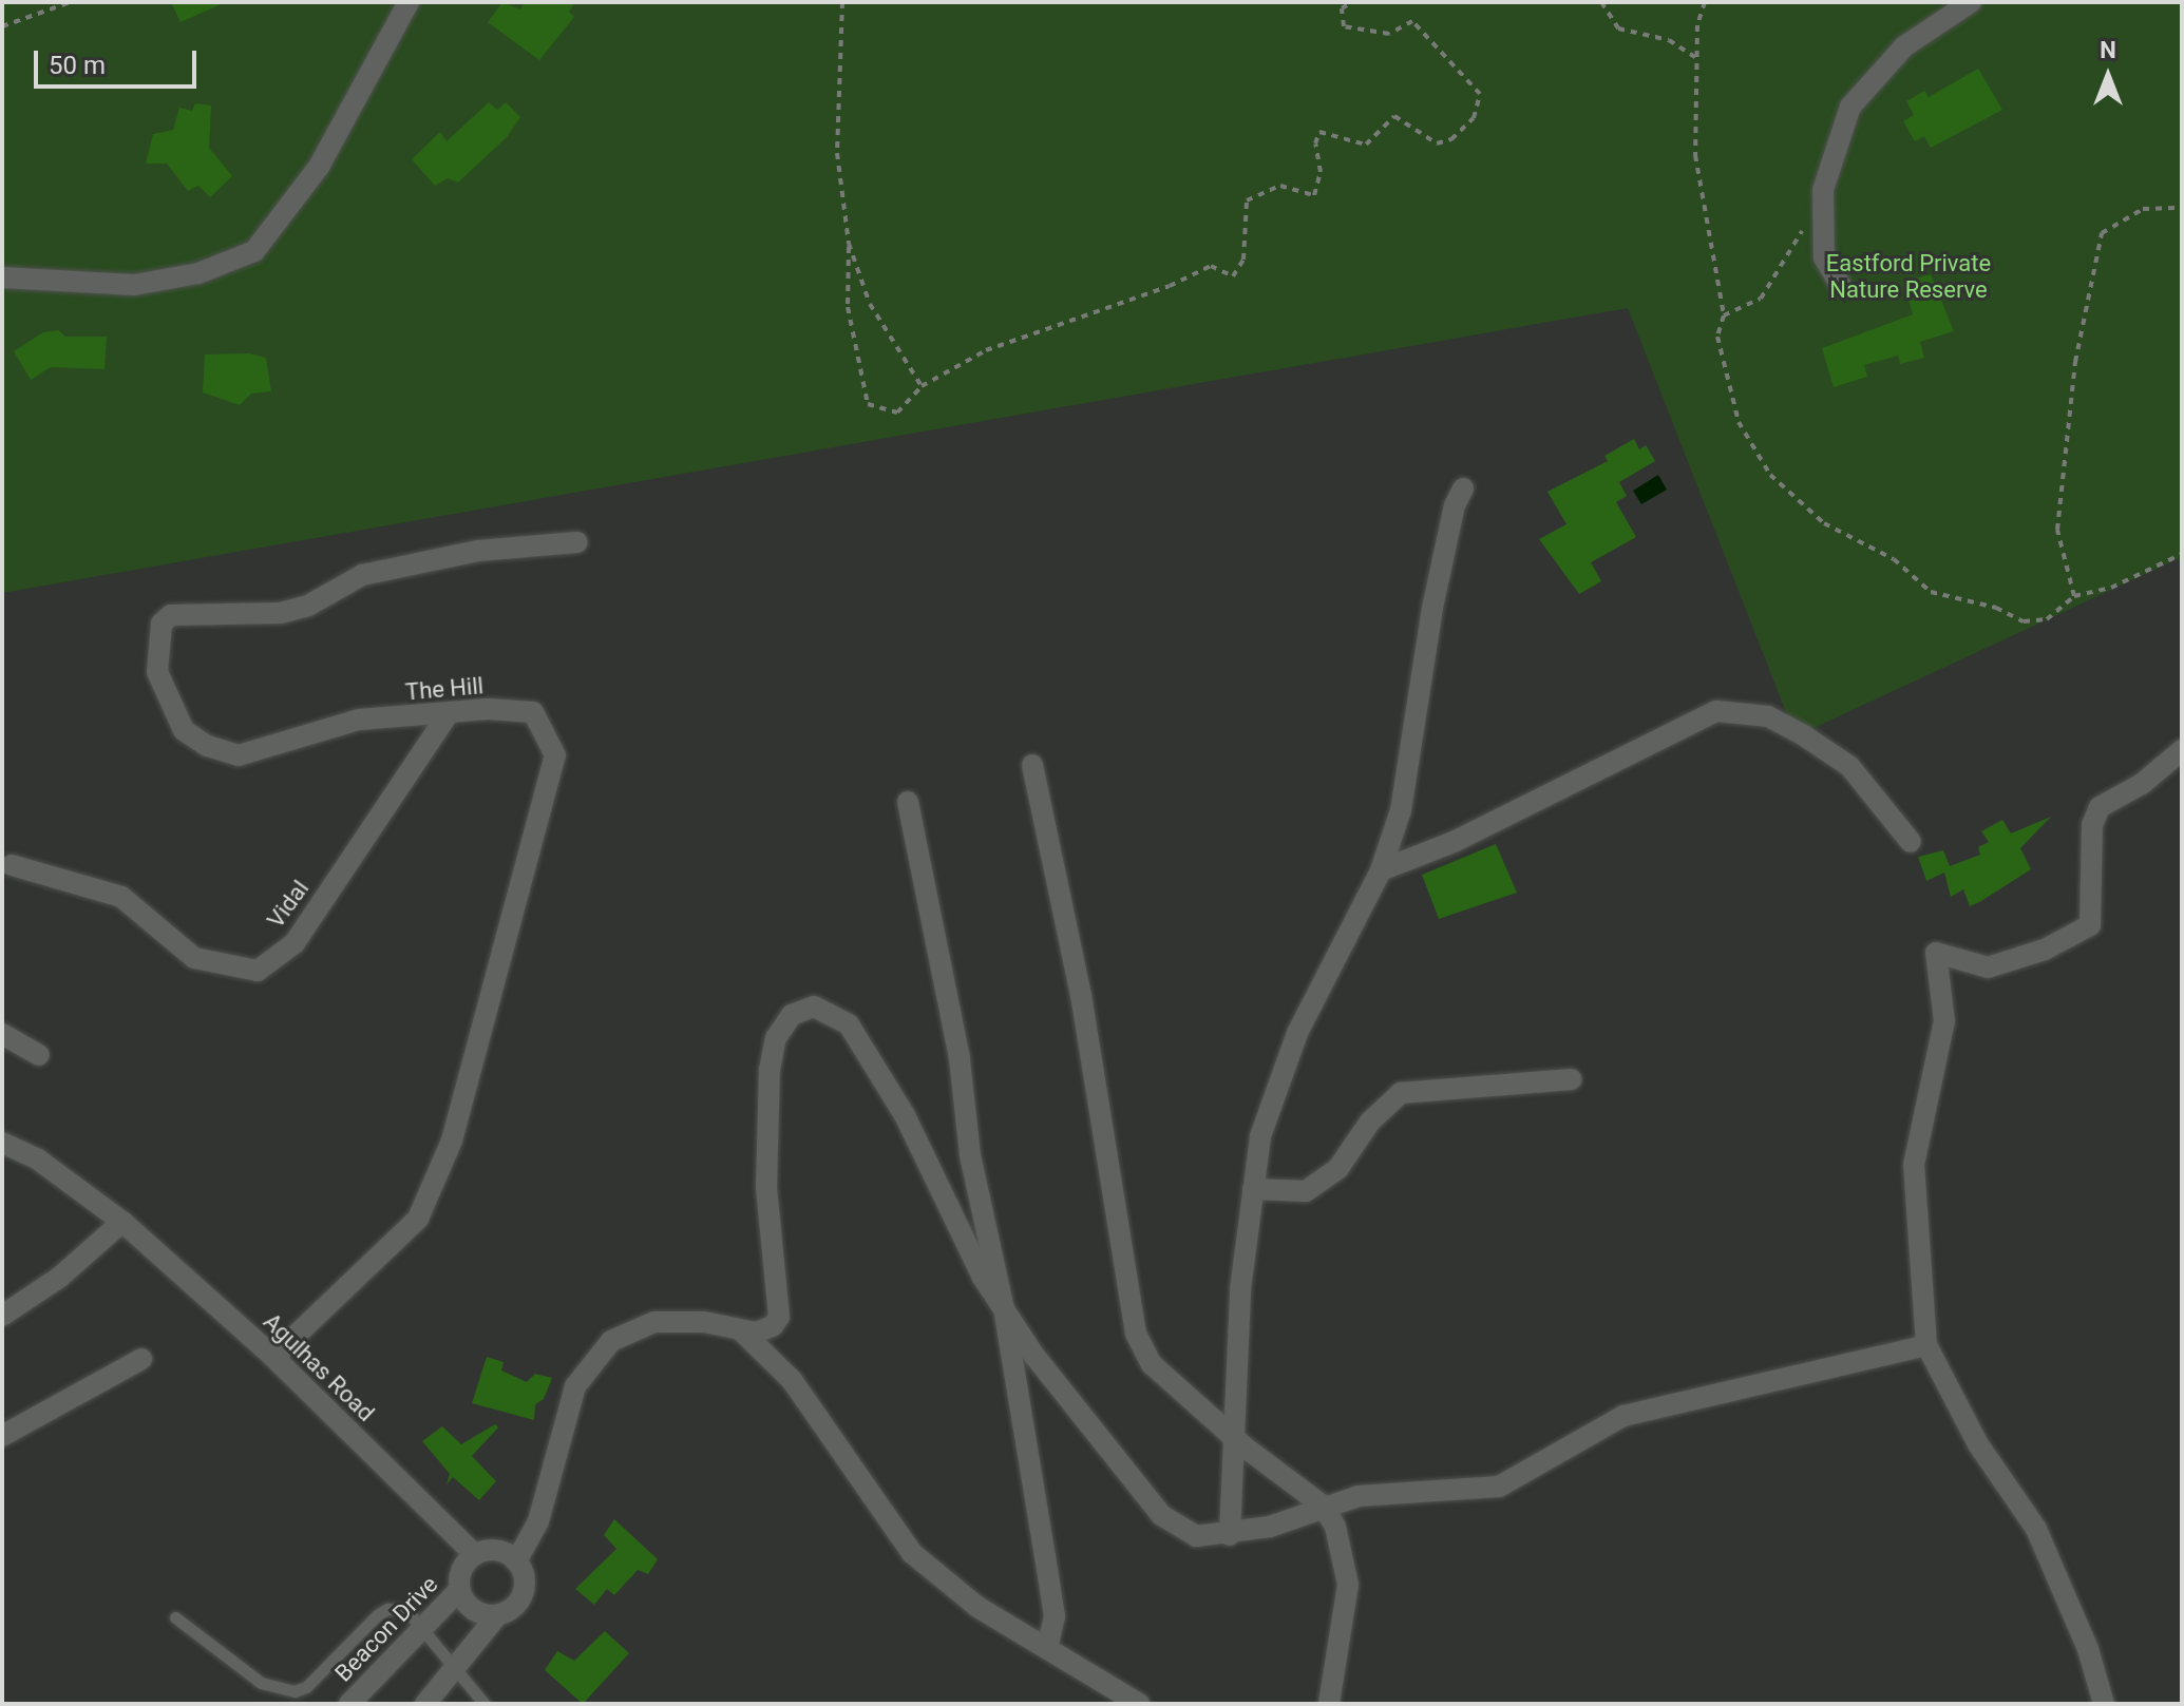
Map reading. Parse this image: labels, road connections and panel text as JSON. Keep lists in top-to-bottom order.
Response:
{
  "streets": {
    "street": [
      "The Hill",
      "Vidal",
      "Agulhas Road",
      "Beacon Drive"
    ]
  },
  "crossings": [
    ["The Hill", "Vidal"],
    ["The Hill", "Agulhas Road"],
    ["Agulhas Road", "Beacon Drive"]
  ],
  "parks": ["Eastford Private Nature Reserve"],
  "scale_bar": "50 m",
  "north": "top"
}
